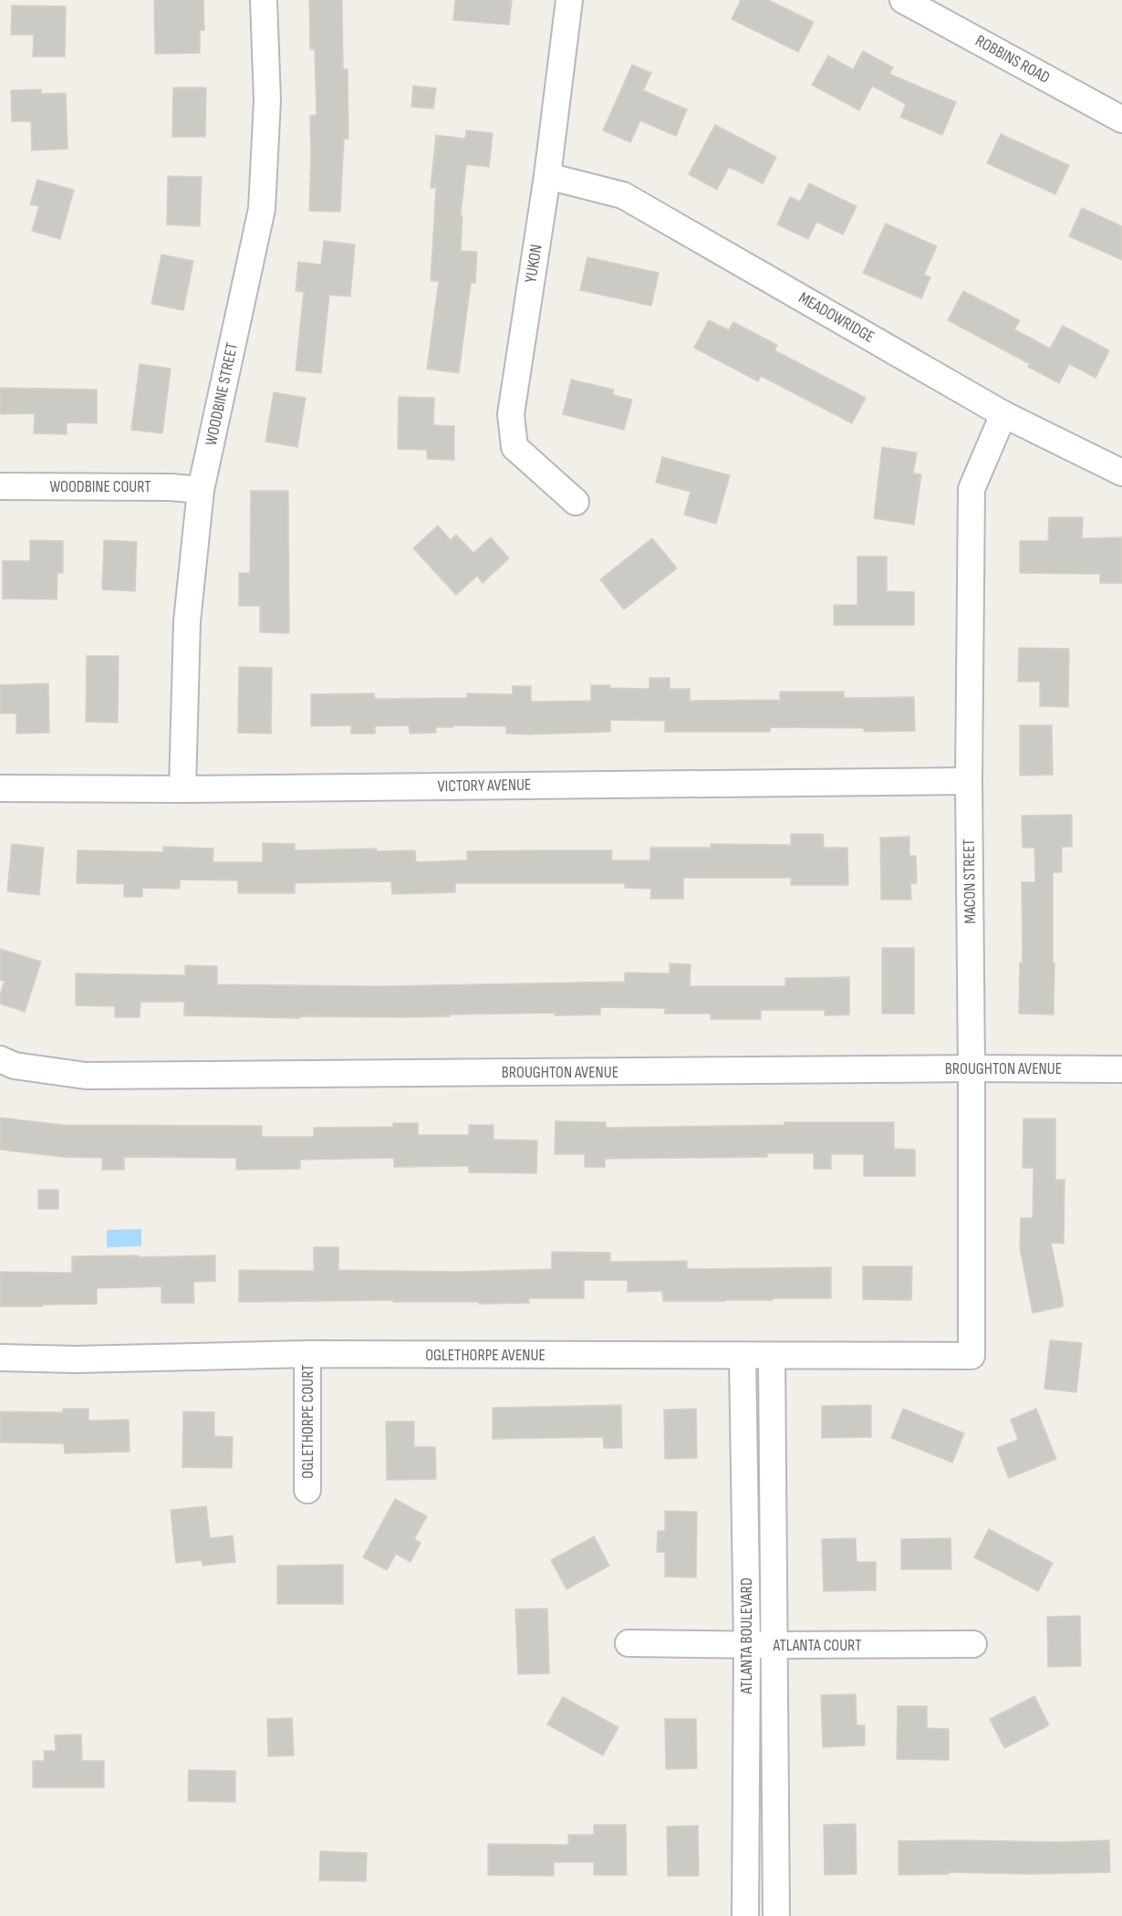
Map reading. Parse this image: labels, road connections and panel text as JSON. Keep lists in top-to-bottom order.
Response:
{
  "streets": {
    "street": [
      "ROBBINS ROAD",
      "YUKON",
      "MEADOWRIDGE",
      "WOODBINE STREET",
      "WOODBINE COURT",
      "VICTORY AVENUE",
      "MACON STREET",
      "BROUGHTON AVENUE",
      "OGLETHORPE AVENUE",
      "OGLETHORPE COURT",
      "ATLANTA BOULEVARD",
      "ATLANTA COURT"
    ]
  },
  "crossings": [
    ["YUKON", "MEADOWRIDGE"],
    ["MEADOWRIDGE", "MACON STREET"],
    ["WOODBINE STREET", "WOODBINE COURT"],
    ["WOODBINE STREET", "VICTORY AVENUE"],
    ["VICTORY AVENUE", "MACON STREET"],
    ["MACON STREET", "BROUGHTON AVENUE"],
    ["MACON STREET", "OGLETHORPE AVENUE"],
    ["OGLETHORPE AVENUE", "OGLETHORPE COURT"],
    ["OGLETHORPE AVENUE", "ATLANTA BOULEVARD"],
    ["ATLANTA BOULEVARD", "ATLANTA COURT"]
  ]
}
